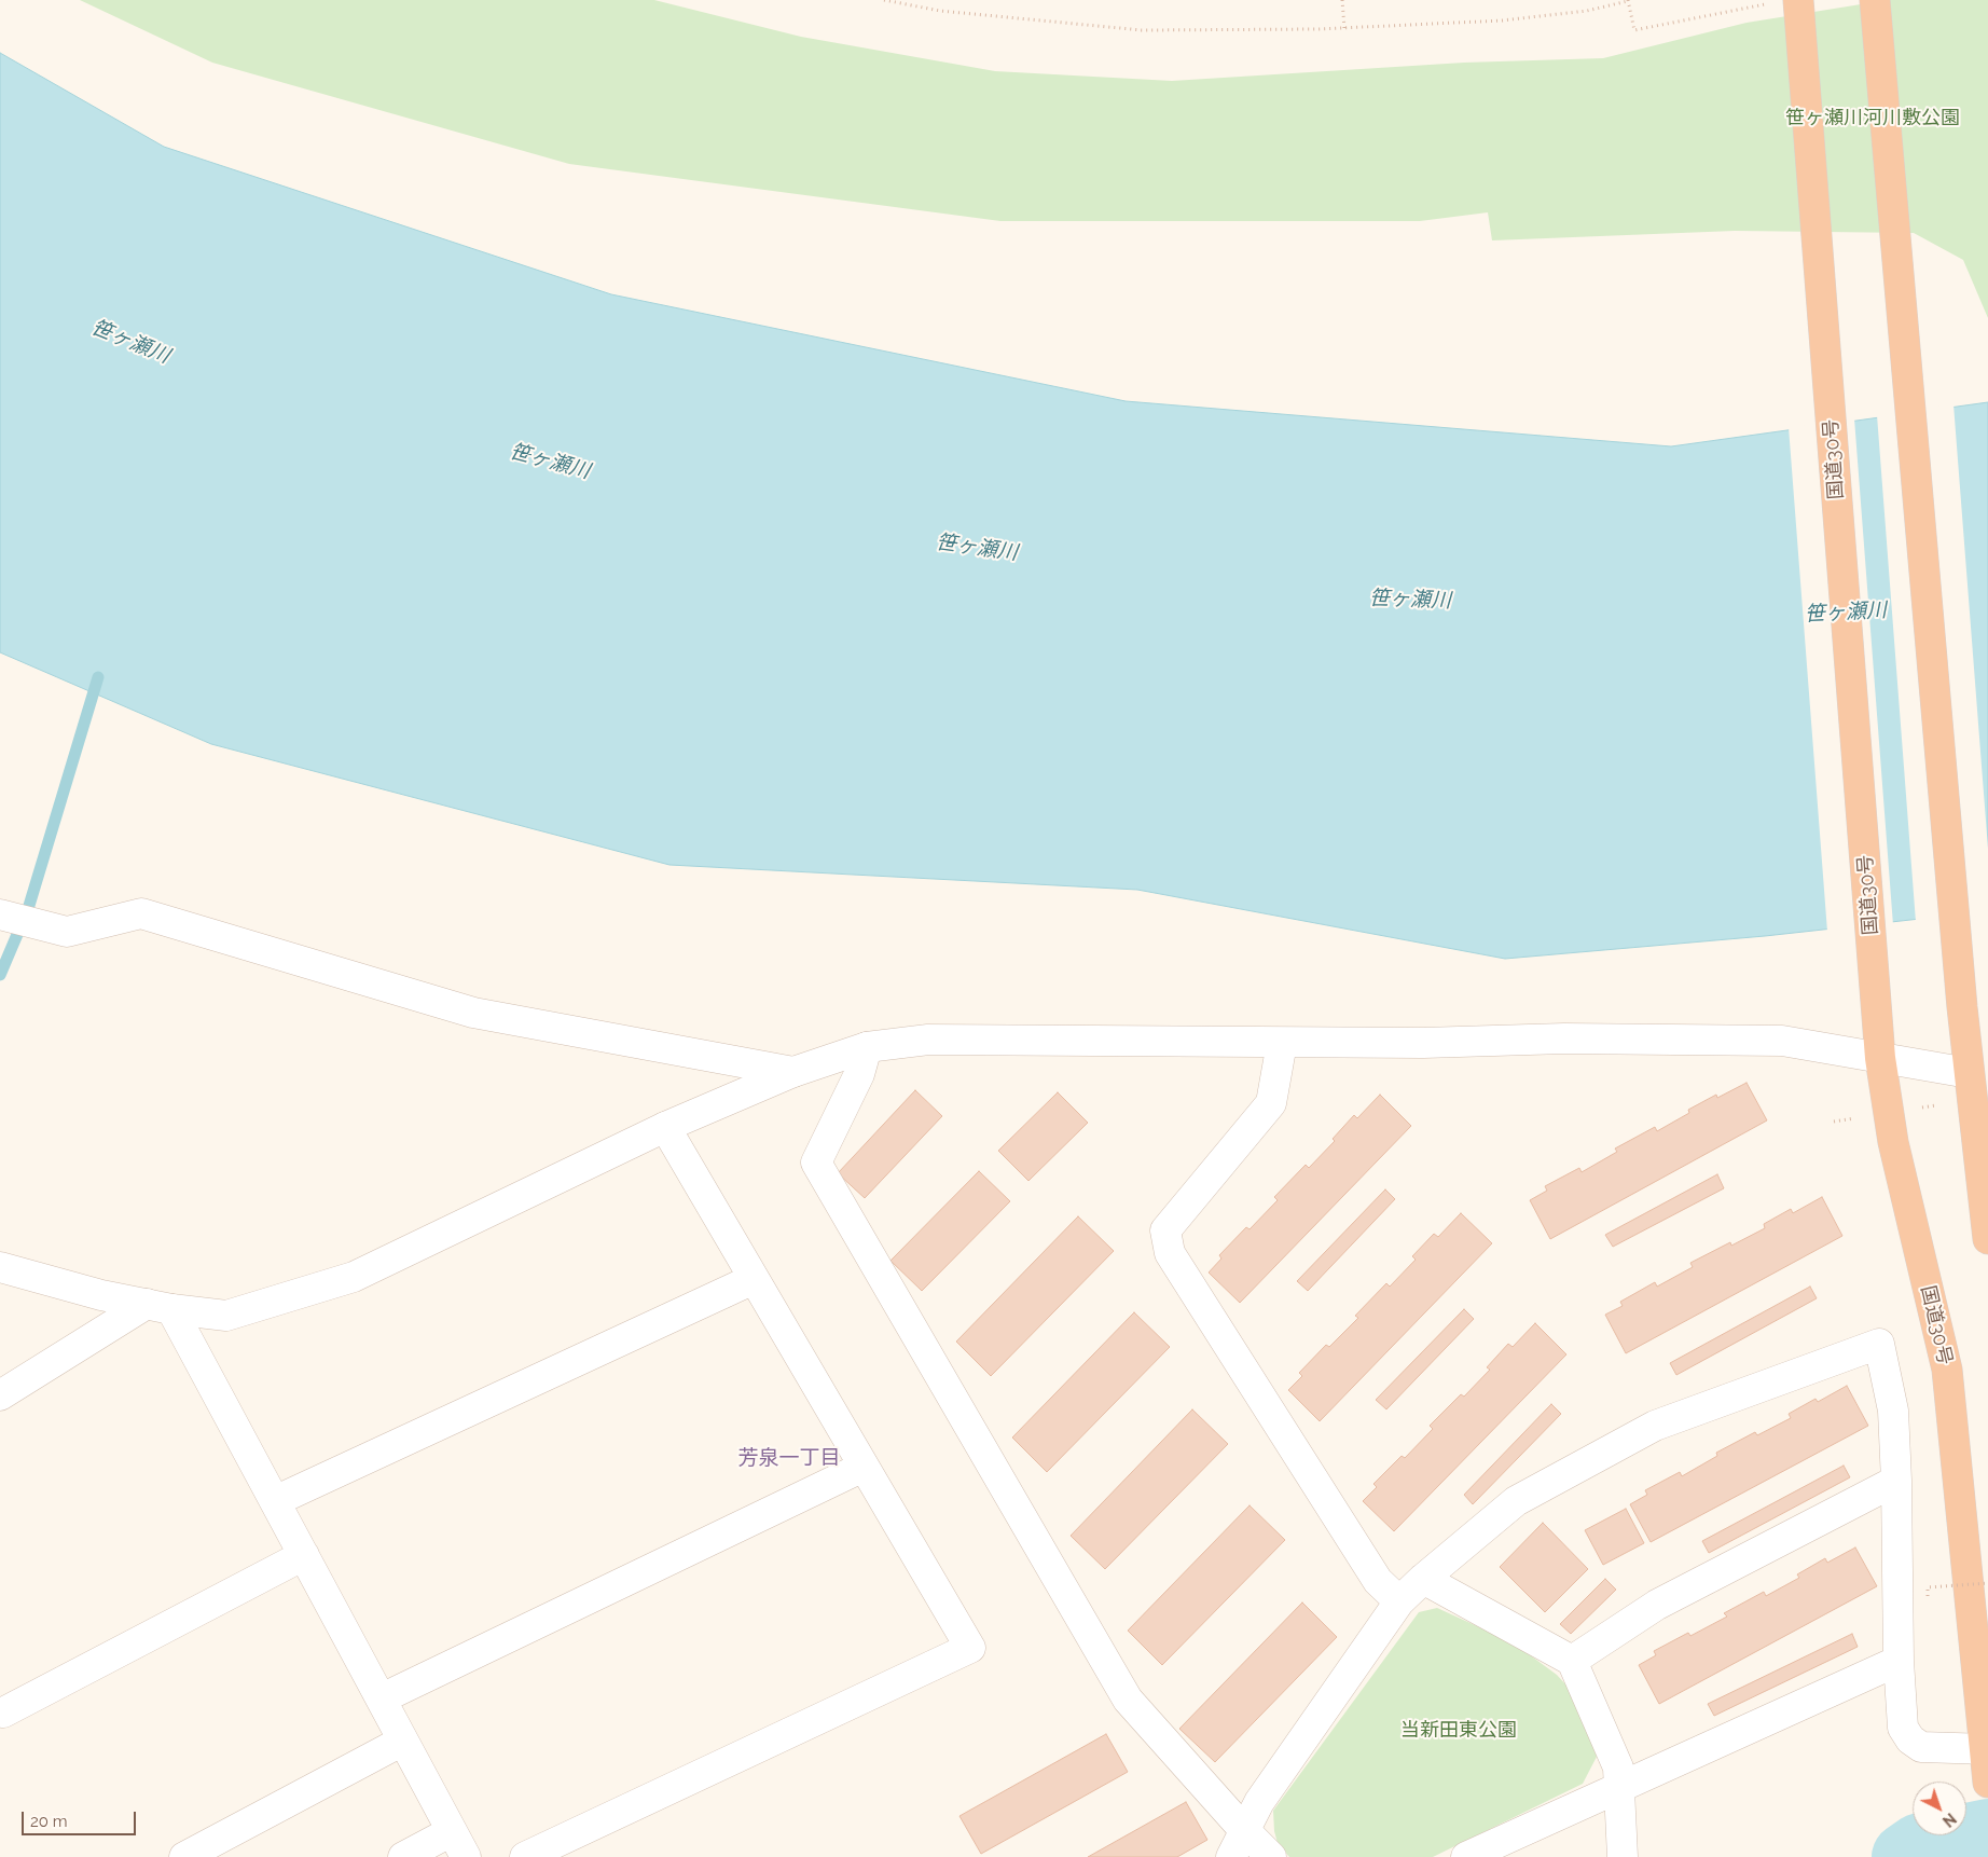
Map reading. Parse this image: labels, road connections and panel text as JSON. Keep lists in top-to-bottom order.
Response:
{
  "streets": {
    "highway": ["国道30号"]
  },
  "districts": ["芳泉一丁目"],
  "water": ["笹ヶ瀬川"],
  "parks": ["笹ヶ瀬川河川敷公園", "当新田東公園"],
  "scale_bar": "20 m",
  "north": "bottom right"
}
